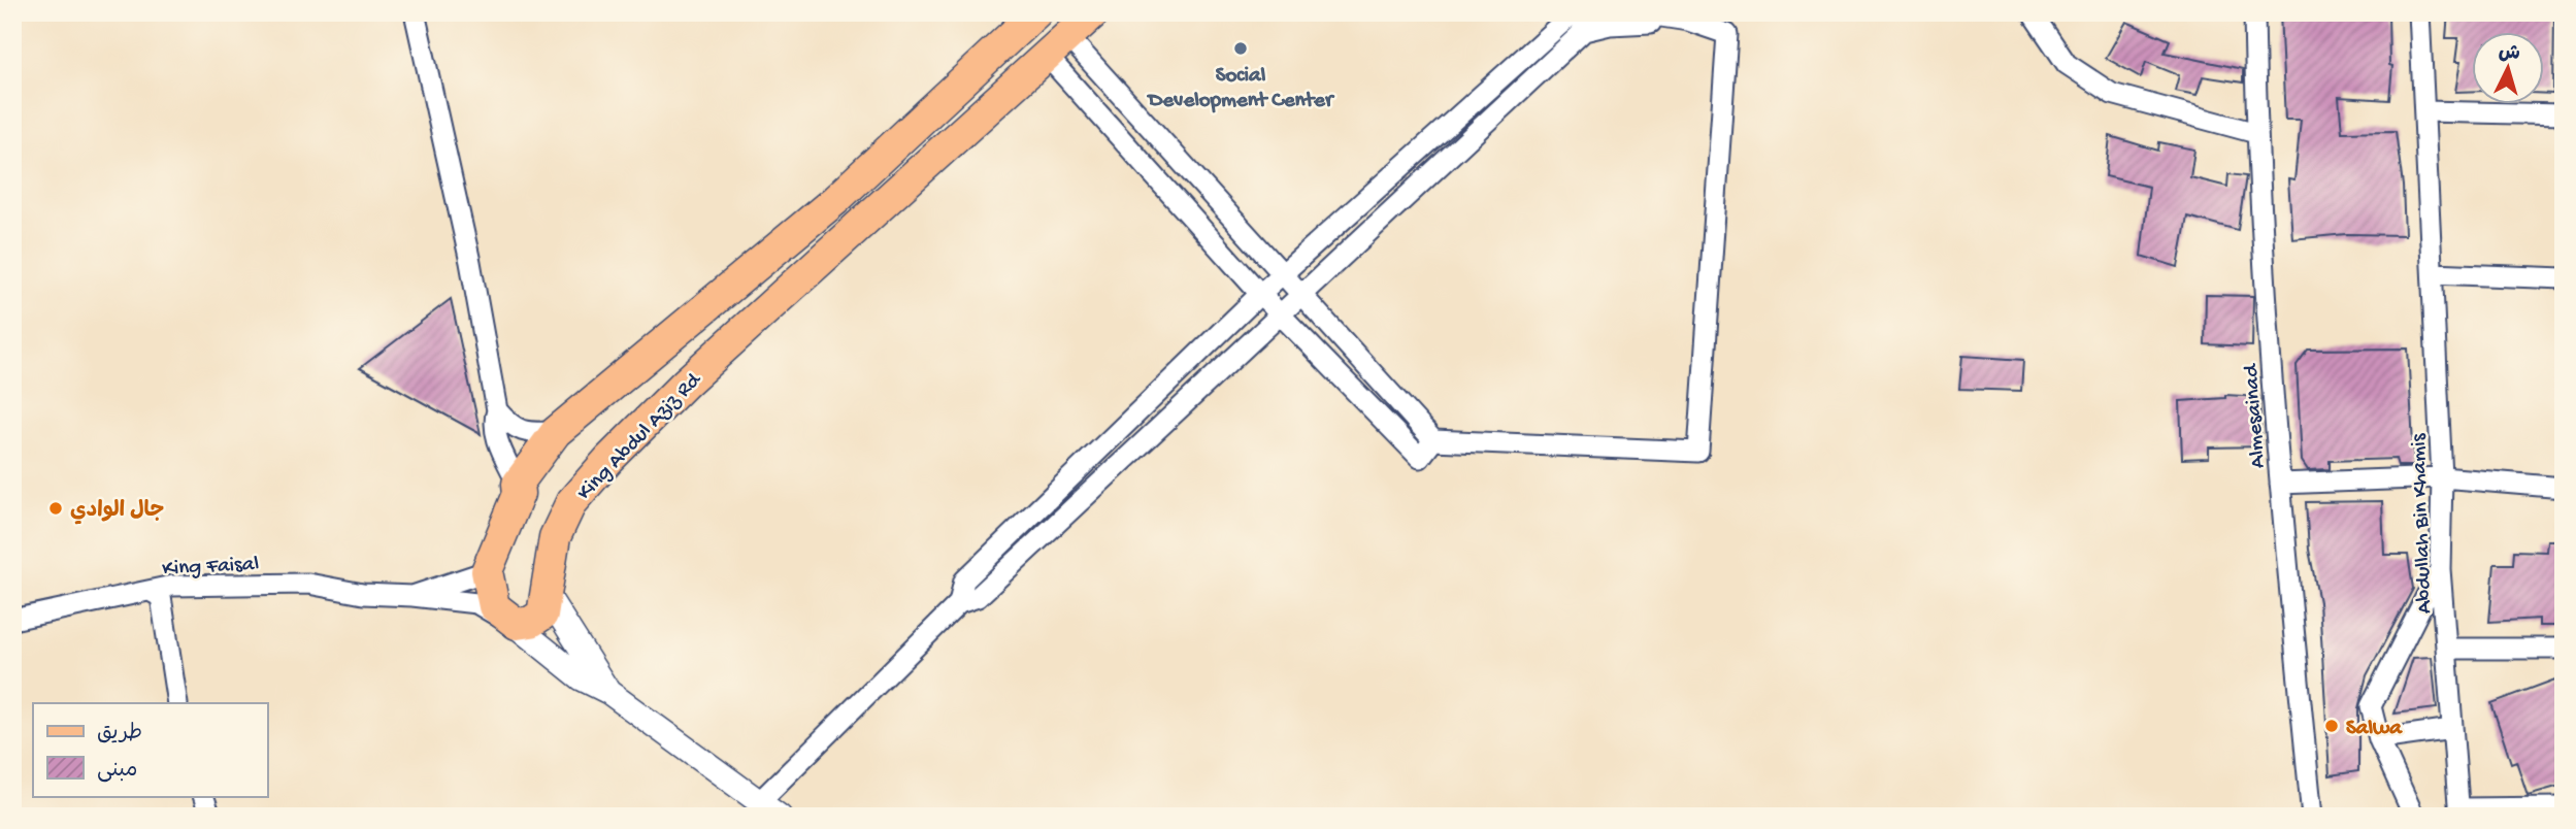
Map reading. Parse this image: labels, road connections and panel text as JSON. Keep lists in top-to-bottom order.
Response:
{
  "streets": {
    "main road": ["King Abdul Aziz Rd"],
    "street": ["Almesainad", "Abdullah Bin Khamis", "King Faisal"]
  },
  "places": ["Social Development Center", "جال الوادي", "Salwa"],
  "legend": ["طريق", "مبنى"],
  "north": "top"
}
